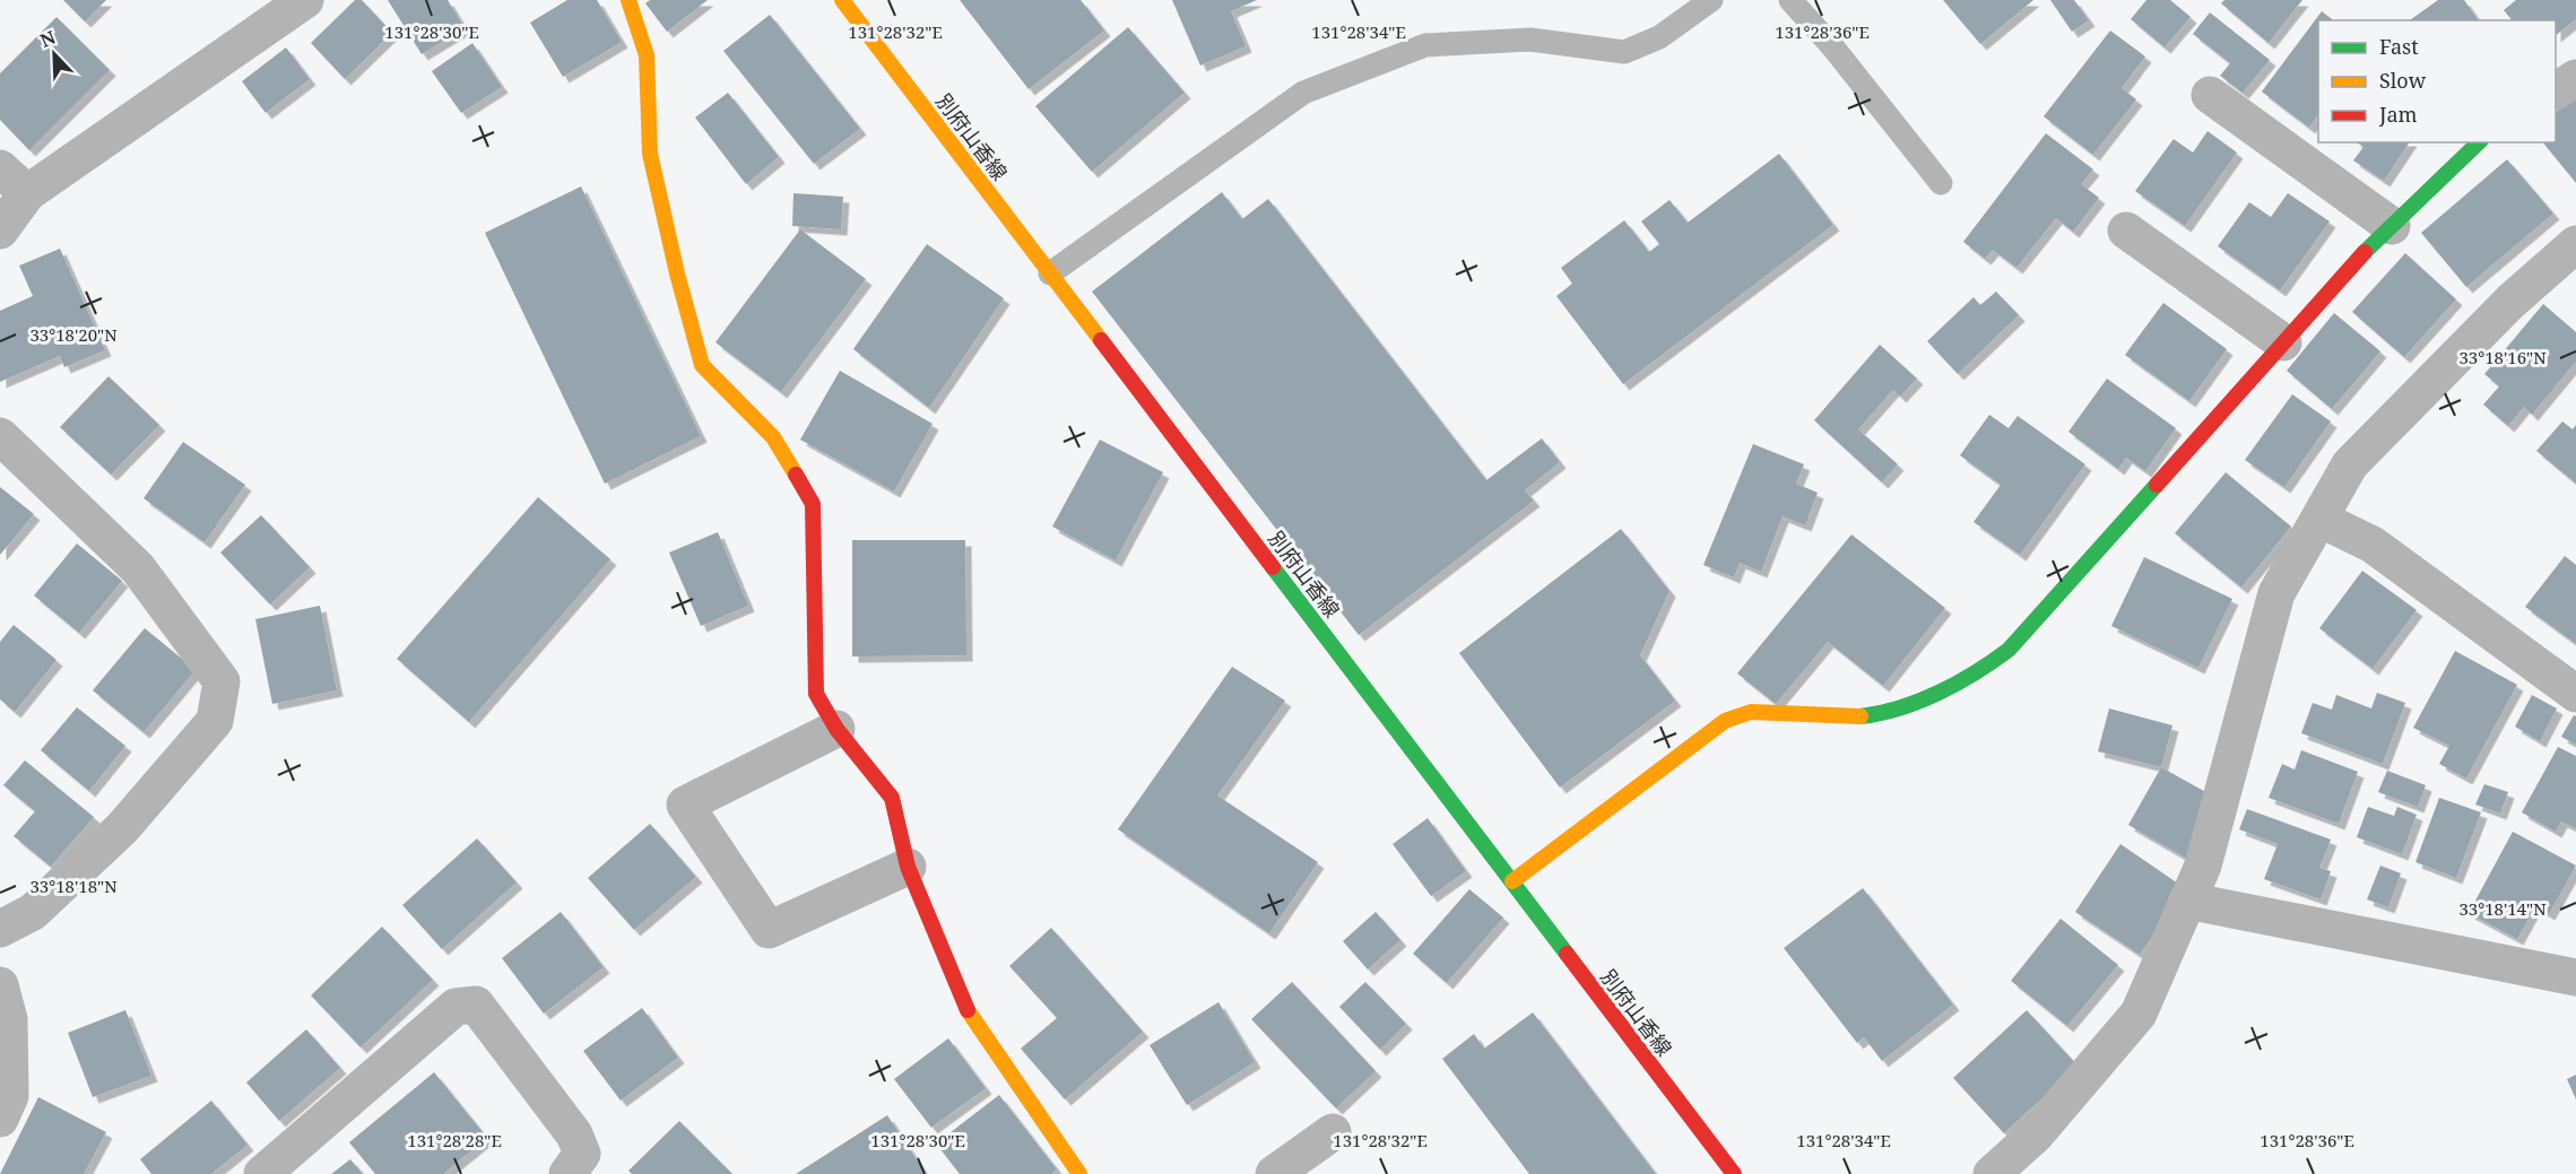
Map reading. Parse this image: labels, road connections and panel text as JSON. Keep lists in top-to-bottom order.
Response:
{
  "streets": {
    "street": ["別府山香線"]
  },
  "legend": ["Fast", "Slow", "Jam"],
  "north": "top left",
  "coordinates": [
    "131°28'30\"E",
    "131°28'32\"E",
    "131°28'34\"E",
    "131°28'36\"E",
    "33°18'20\"N",
    "33°18'16\"N",
    "33°18'18\"N",
    "33°18'14\"N",
    "131°28'28\"E"
  ]
}
